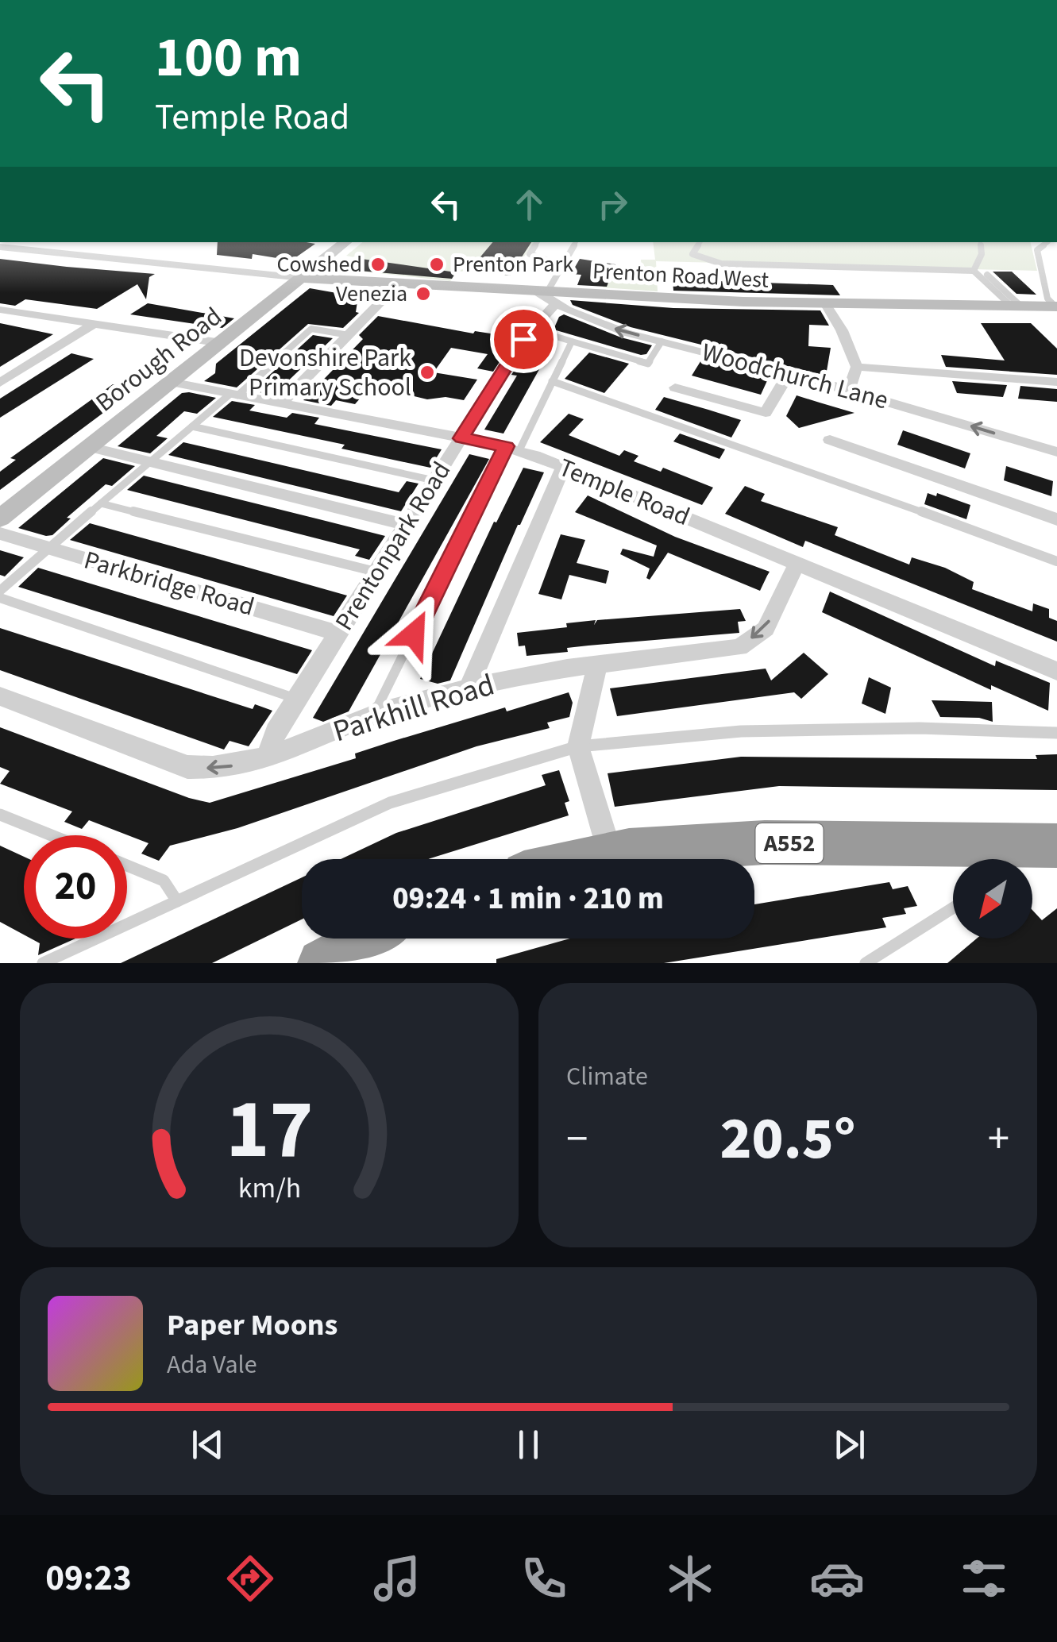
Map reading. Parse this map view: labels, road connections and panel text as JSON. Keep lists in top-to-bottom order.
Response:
{
  "streets": {
    "highway": ["A552"],
    "street": [
      "Prenton Road West",
      "Borough Road",
      "Woodchurch Lane",
      "Temple Road",
      "Prentonpark Road",
      "Parkbridge Road",
      "Parkhill Road"
    ]
  },
  "crossings": [
    ["Prenton Road West", "Borough Road"],
    ["Prenton Road West", "Woodchurch Lane"],
    ["Prenton Road West", "Prentonpark Road"],
    ["Borough Road", "Temple Road"],
    ["Woodchurch Lane", "Prentonpark Road"],
    ["Temple Road", "Prentonpark Road"],
    ["Temple Road", "Parkhill Road"],
    ["Prentonpark Road", "Parkbridge Road"],
    ["Prentonpark Road", "Parkhill Road"]
  ],
  "one_way": ["Parkhill Road"],
  "places": [
    "Cowshed",
    "Prenton Park",
    "Venezia",
    "Devonshire Park Primary School"
  ],
  "north": "bottom left",
  "page": {
    "turn": ["100 m", "Temple Road"],
    "limit": "20",
    "trip": "09:24 · 1 min · 210 m",
    "tile": "Climate",
    "heat": ["−", "20.5°", "+"],
    "song": ["Paper Moons", "Ada Vale"],
    "tabs": "09:23",
    "gauge": ["17", "km/h"]
  }
}
